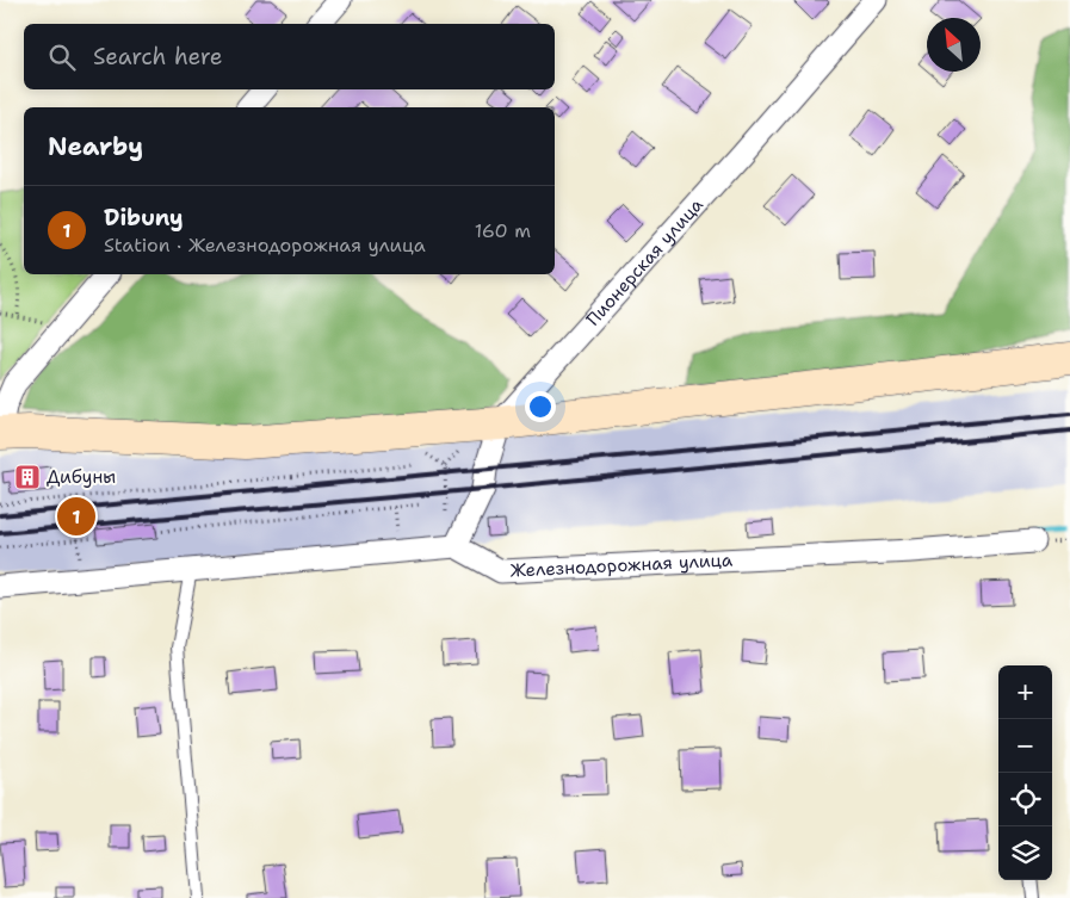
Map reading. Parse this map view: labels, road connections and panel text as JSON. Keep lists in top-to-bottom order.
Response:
{
  "streets": {
    "street": ["Пионерская улица", "Железнодорожная улица"]
  },
  "crossings": [
    ["Пионерская улица", "Железнодорожная улица"]
  ],
  "places": {
    "building": ["Дибуны"]
  },
  "north": "top left",
  "page": {
    "search": "Search here",
    "heading": "Nearby",
    "list": [
      {
        "mark": "1",
        "name": "Dibuny",
        "note": "Station · Железнодорожная улица",
        "value": "160 m"
      }
    ],
    "pins": "1",
    "map_buttons": ["+", "−"]
  }
}
